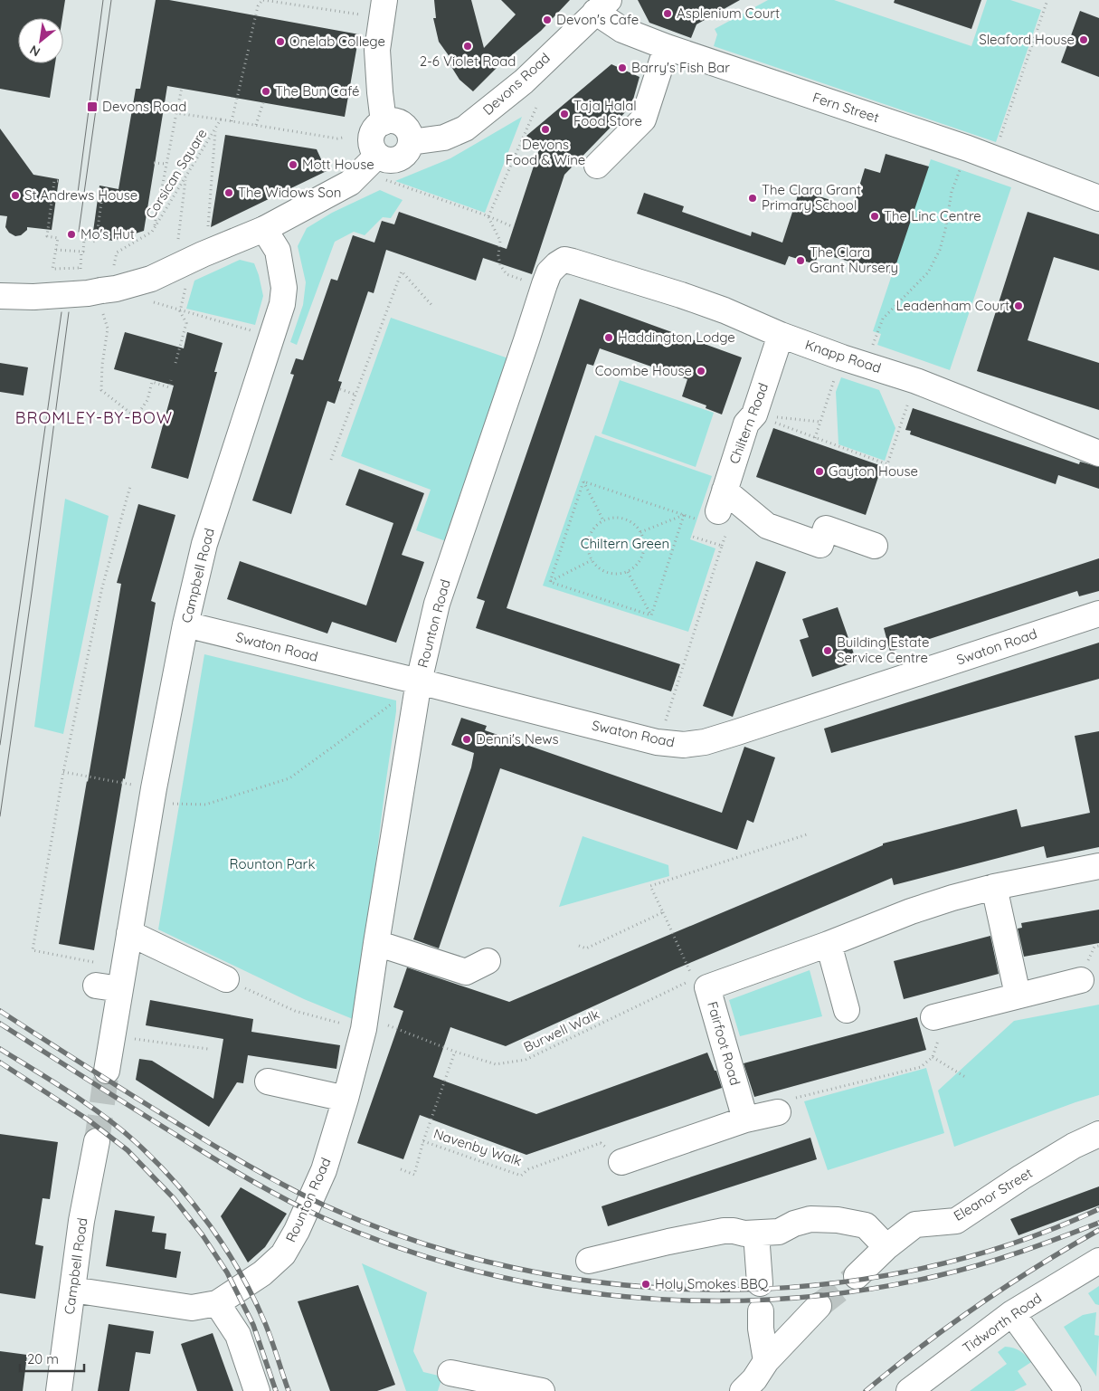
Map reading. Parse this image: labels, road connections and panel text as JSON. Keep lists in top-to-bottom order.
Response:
{
  "streets": {
    "street": [
      "Devons Road",
      "Fern Street",
      "Knapp Road",
      "Chiltern Road",
      "Campbell Road",
      "Rounton Road",
      "Swaton Road",
      "Fairfoot Road",
      "Eleanor Street",
      "Tidworth Road"
    ],
    "path": ["Corsican Square", "Burwell Walk", "Navenby Walk"]
  },
  "crossings": [
    ["Devons Road", "Fern Street"],
    ["Knapp Road", "Chiltern Road"],
    ["Knapp Road", "Rounton Road"],
    ["Campbell Road", "Rounton Road"],
    ["Campbell Road", "Swaton Road"],
    ["Rounton Road", "Swaton Road"],
    ["Rounton Road", "Burwell Walk"],
    ["Burwell Walk", "Navenby Walk"]
  ],
  "districts": ["BROMLEY-BY-BOW"],
  "parks": ["Chiltern Green", "Rounton Park"],
  "places": {
    "other": [
      "Asplenium Court",
      "Devon's Cafe",
      "Sleaford House",
      "Onelab College",
      "2-6 Violet Road",
      "Barry's Fish Bar",
      "The Bun Café",
      "Taja Halal Food Store",
      "Devons Food & Wine",
      "Mott House",
      "The Widows Son",
      "St Andrews House",
      "The Clara Grant Primary School",
      "The Linc Centre",
      "Mo's Hut",
      "The Clara Grant Nursery",
      "Leadenham Court",
      "Haddington Lodge",
      "Coombe House",
      "Gayton House",
      "Building Estate Service Centre",
      "Denni's News",
      "Holy Smokes BBQ"
    ],
    "transit": ["Devons Road"]
  },
  "scale_bar": "20 m",
  "north": "bottom left"
}
